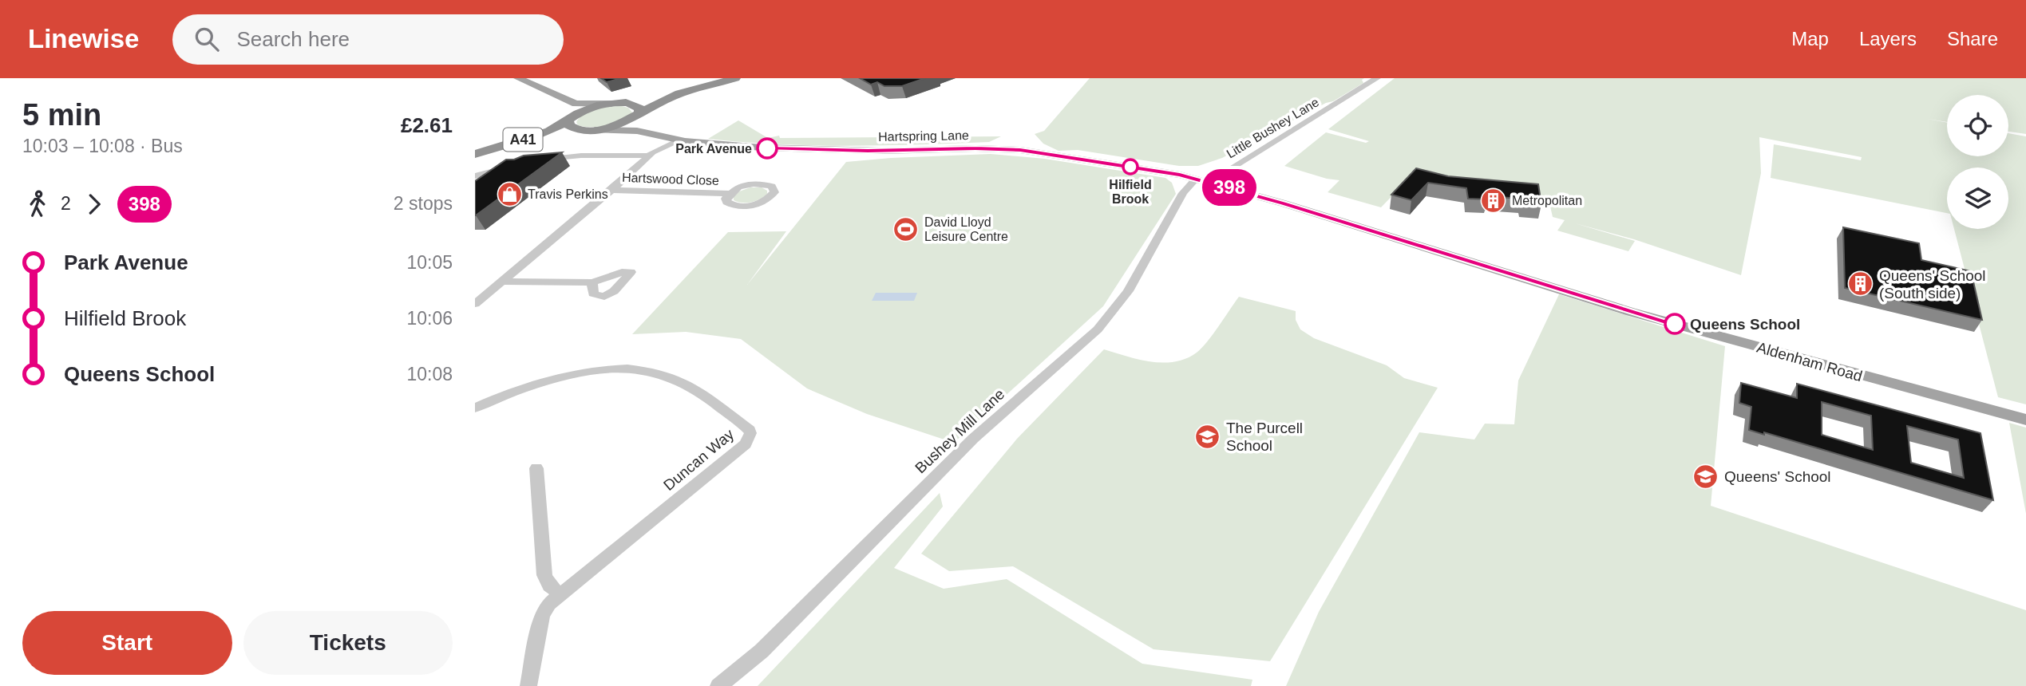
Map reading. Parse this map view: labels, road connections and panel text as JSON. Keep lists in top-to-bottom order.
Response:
{
  "streets": {
    "highway": ["A41"],
    "main road": ["Hartspring Lane", "Aldenham Road"],
    "street": [
      "Little Bushey Lane",
      "Hartswood Close",
      "Bushey Mill Lane",
      "Duncan Way"
    ]
  },
  "crossings": [
    ["Little Bushey Lane", "Hartspring Lane"],
    ["Little Bushey Lane", "Aldenham Road"],
    ["Hartspring Lane", "A41"],
    ["Hartspring Lane", "Aldenham Road"],
    ["Hartspring Lane", "Bushey Mill Lane"]
  ],
  "places": {
    "other": ["Park Avenue", "Hilfield Brook", "Queens School"],
    "shop": ["Travis Perkins"],
    "building": ["Metropolitan", "Queens' School (South side)"],
    "sports": ["David Lloyd Leisure Centre"],
    "school or university": ["The Purcell School", "Queens' School"]
  },
  "lines": ["bus line 398"],
  "page": {
    "header": "Linewise",
    "search": "Search here",
    "nav": ["Map", "Layers", "Share"],
    "heading": ["5 min", "10:03 – 10:08 · Bus", "£2.61"],
    "on_map": "398",
    "legs": ["2", "398", "2 stops"],
    "list": [
      {
        "name": "Park Avenue",
        "value": "10:05"
      },
      {
        "name": "Hilfield Brook",
        "value": "10:06"
      },
      {
        "name": "Queens School",
        "value": "10:08"
      }
    ],
    "buttons": ["Start", "Tickets"]
  }
}
